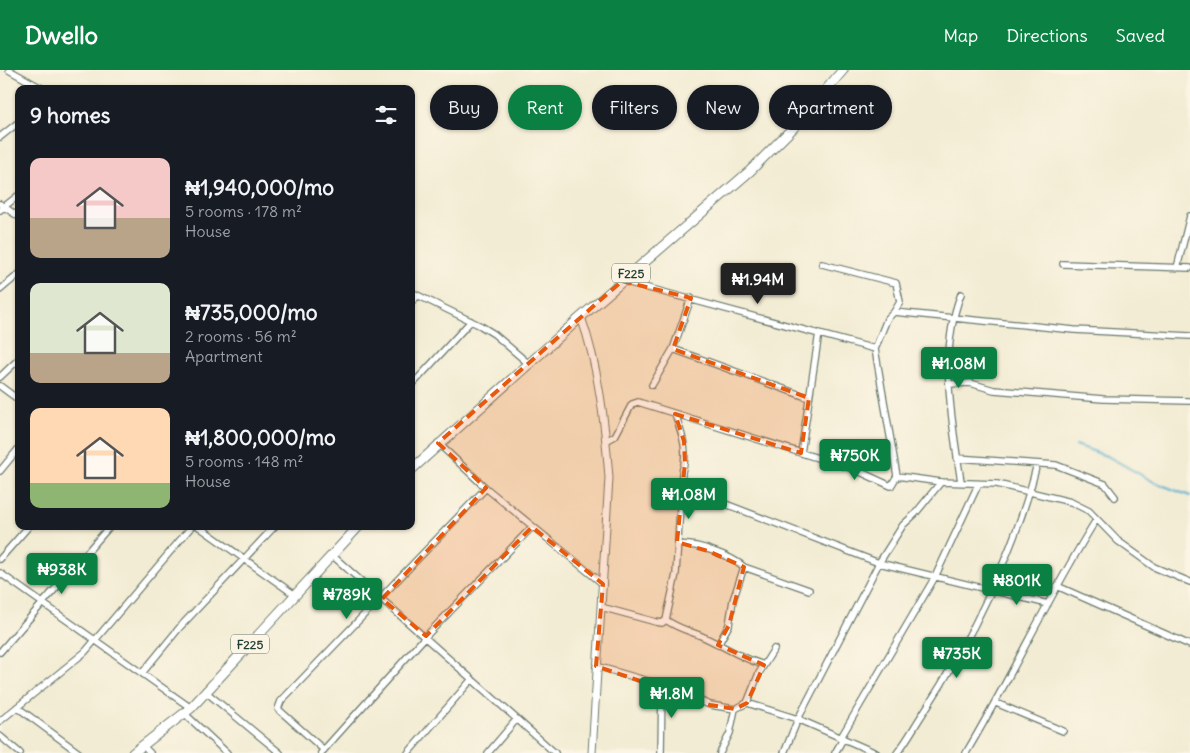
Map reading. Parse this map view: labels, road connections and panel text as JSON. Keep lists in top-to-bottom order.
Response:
{
  "streets": {
    "main road": ["F225"]
  },
  "page": {
    "header": "Dwello",
    "nav": ["Map", "Directions", "Saved"],
    "chip": [
      "Buy",
      "Rent",
      "Filters",
      "New",
      "Apartment"
    ],
    "heading": "9 homes",
    "list": [
      {
        "name": "₦1,940,000/mo",
        "note": "5 rooms · 178 m² · House"
      },
      {
        "name": "₦735,000/mo",
        "note": "2 rooms · 56 m² · Apartment"
      },
      {
        "name": "₦1,800,000/mo",
        "note": "5 rooms · 148 m² · House"
      }
    ],
    "price": [
      "₦1.94M",
      "₦1.08M",
      "₦750K",
      "₦1.08M",
      "₦938K",
      "₦801K",
      "₦789K",
      "₦735K",
      "₦1.8M"
    ]
  }
}
